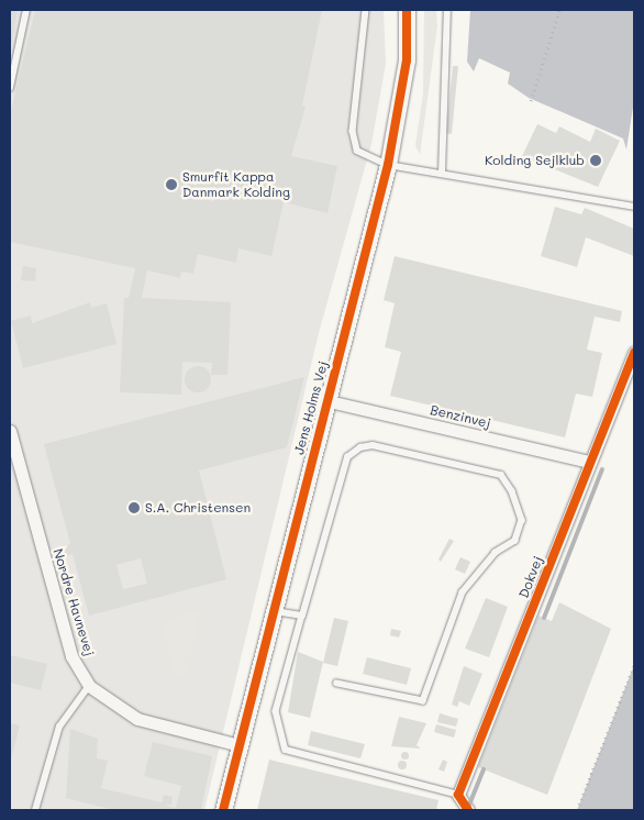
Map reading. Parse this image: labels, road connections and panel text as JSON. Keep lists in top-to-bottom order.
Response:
{
  "streets": {
    "main road": ["Jens Holms Vej"],
    "street": ["Benzinvej", "Dokvej", "Nordre Havnevej"]
  },
  "crossings": [
    ["Jens Holms Vej", "Benzinvej"],
    ["Jens Holms Vej", "Nordre Havnevej"],
    ["Benzinvej", "Dokvej"]
  ],
  "places": ["Kolding Sejlklub", "Smurfit Kappa Danmark Kolding", "S.A. Christensen"]
}
